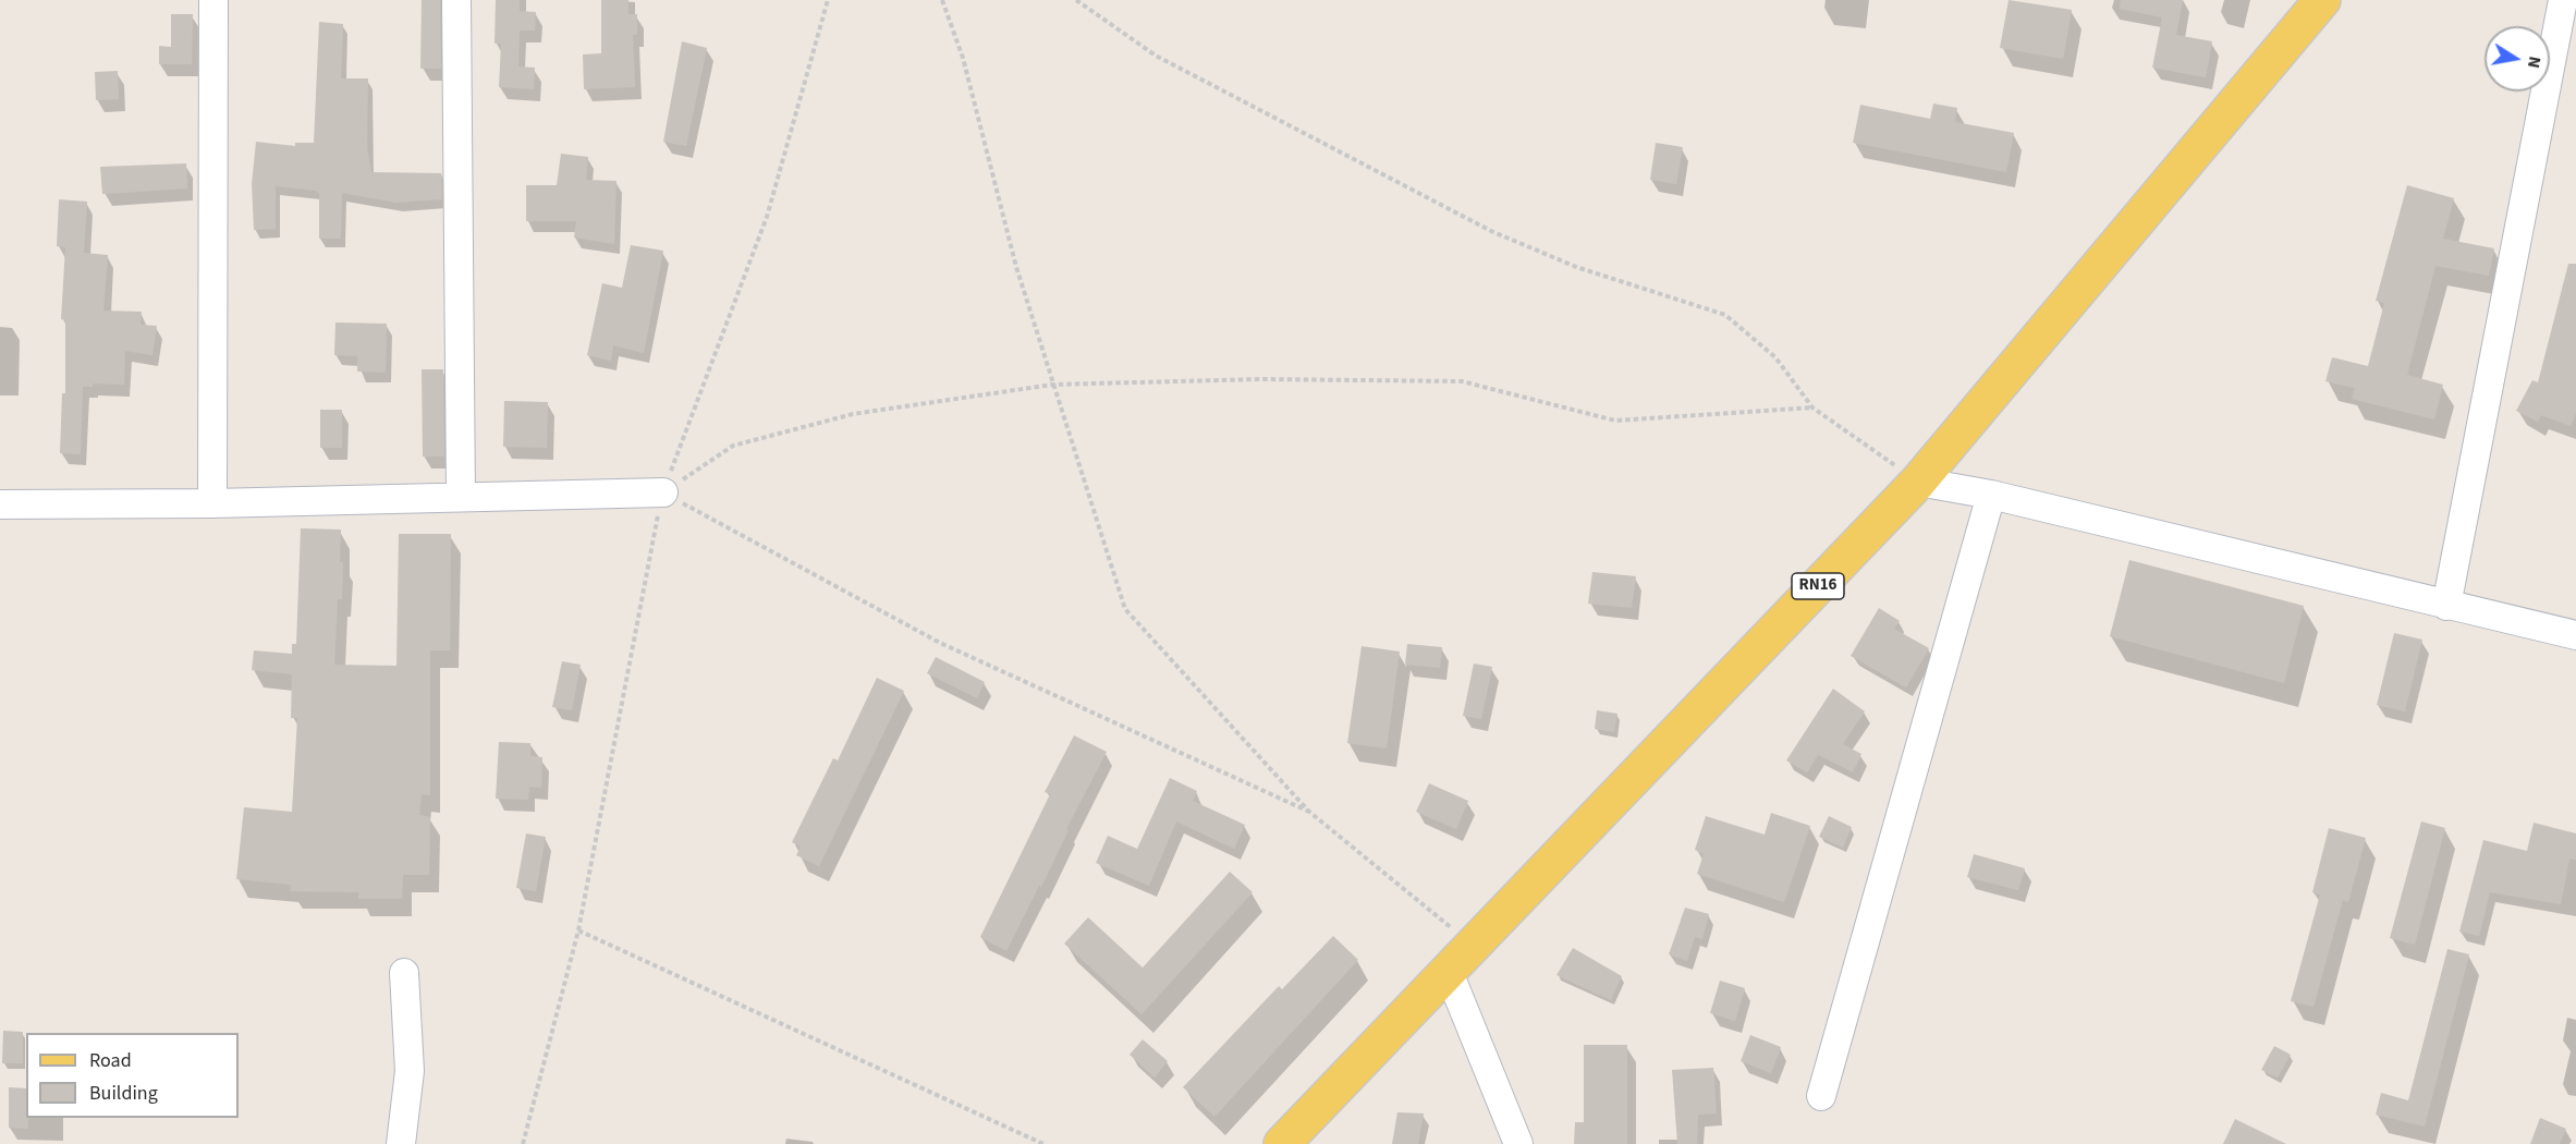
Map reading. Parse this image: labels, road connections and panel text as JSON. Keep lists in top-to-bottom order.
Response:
{
  "streets": {
    "main road": ["RN16"]
  },
  "legend": ["Road", "Building"],
  "north": "right"
}
